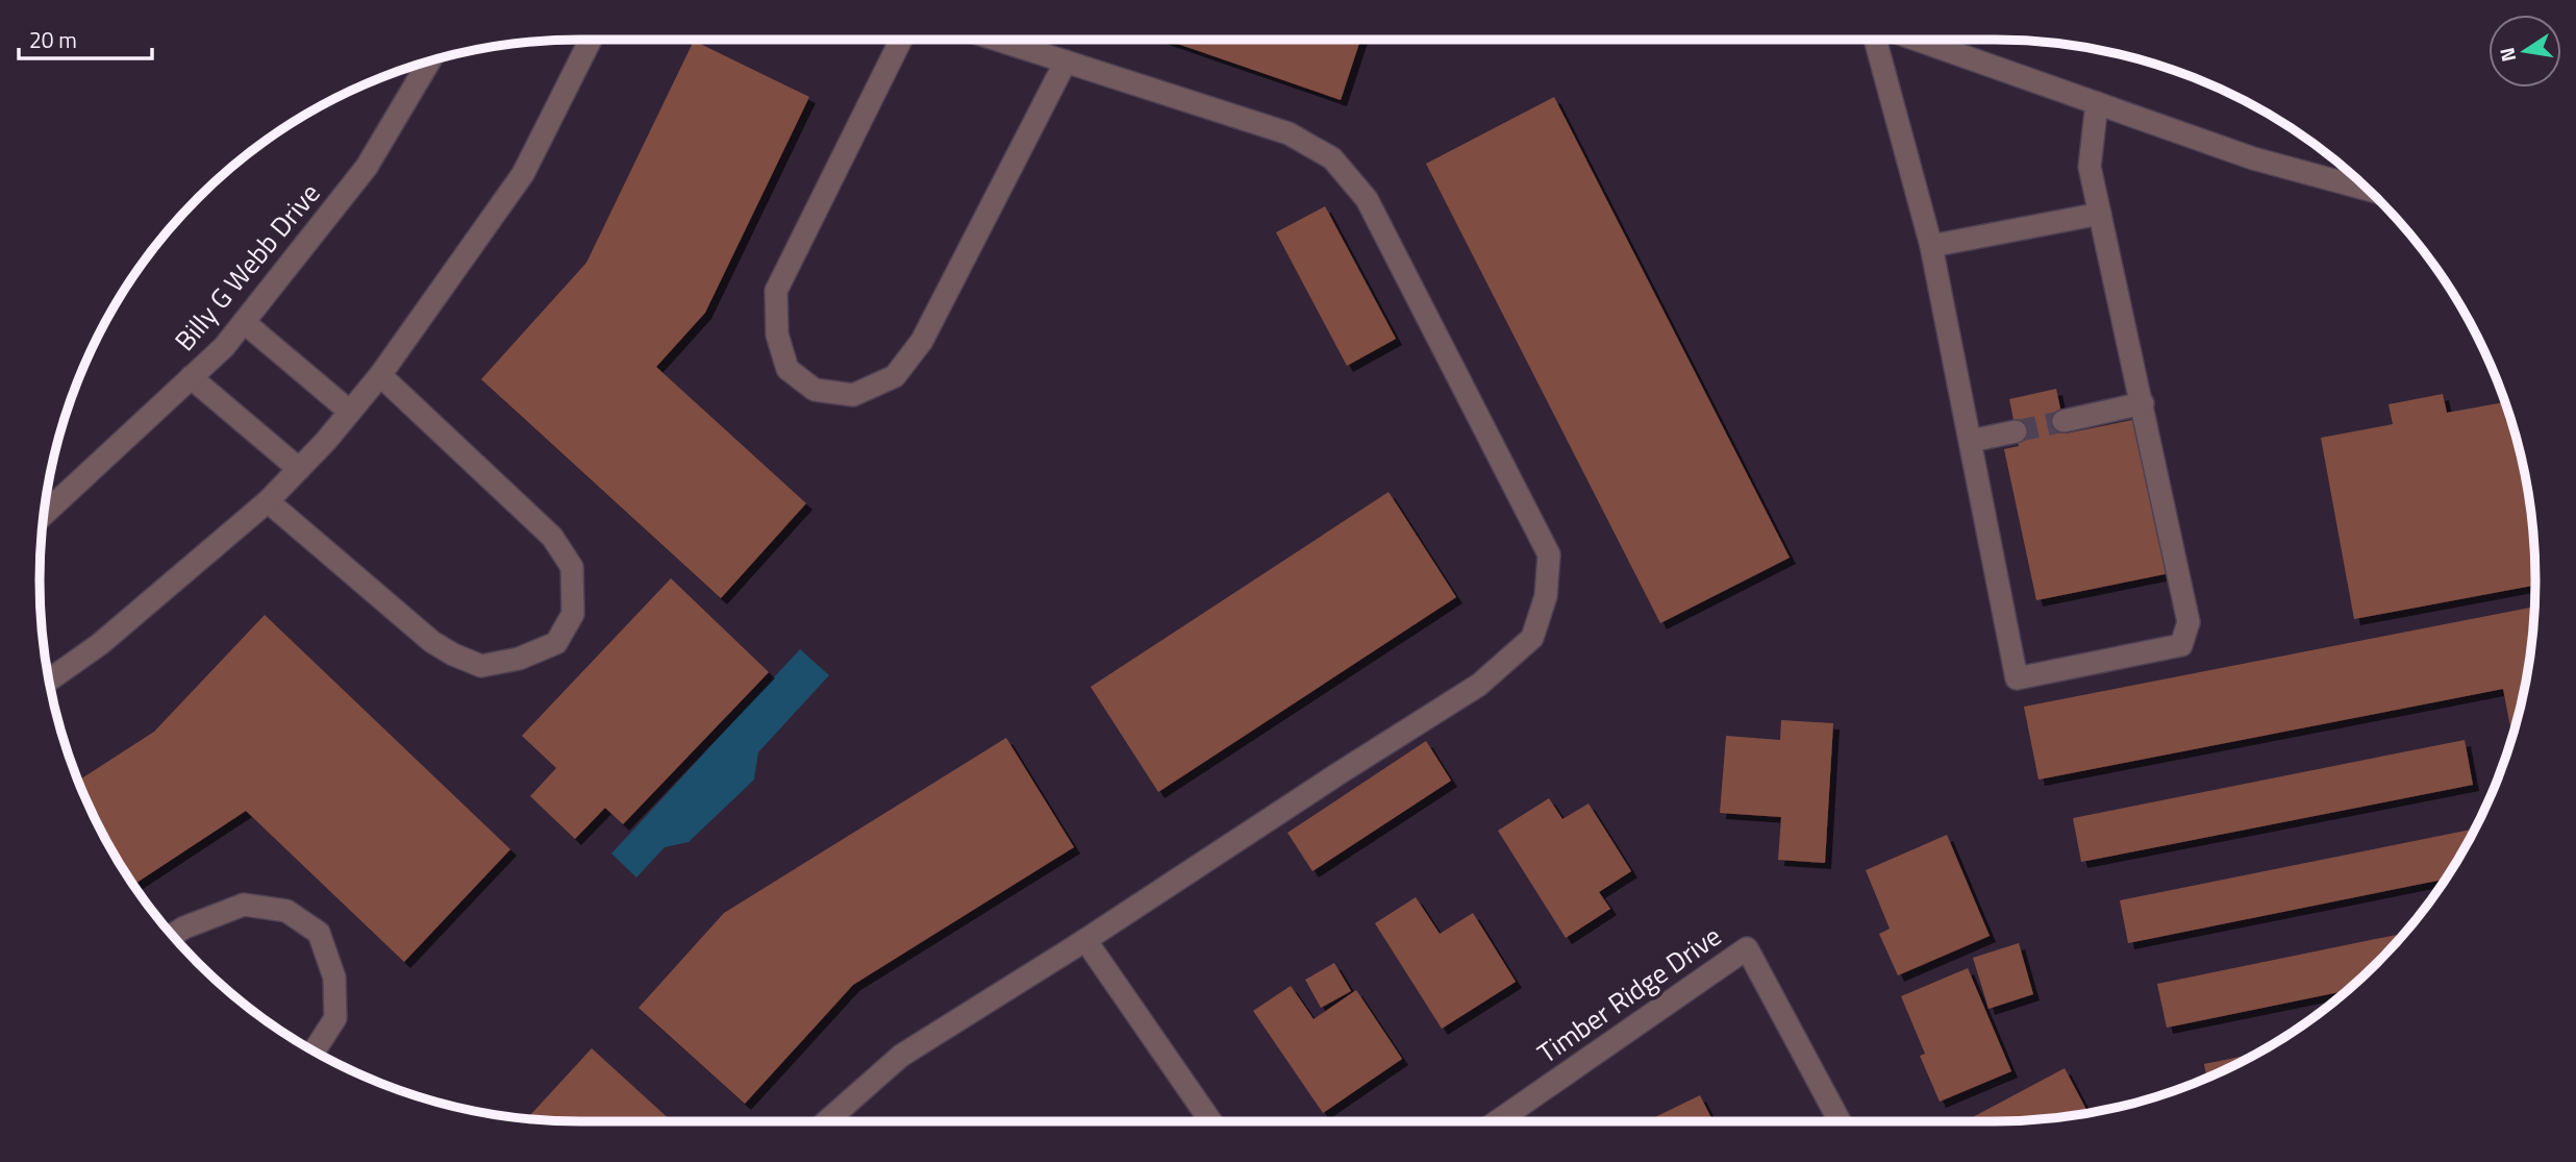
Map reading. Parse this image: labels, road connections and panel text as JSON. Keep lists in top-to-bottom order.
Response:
{
  "streets": {
    "street": ["Billy G Webb Drive", "Timber Ridge Drive"]
  },
  "scale_bar": "20 m",
  "north": "left"
}
